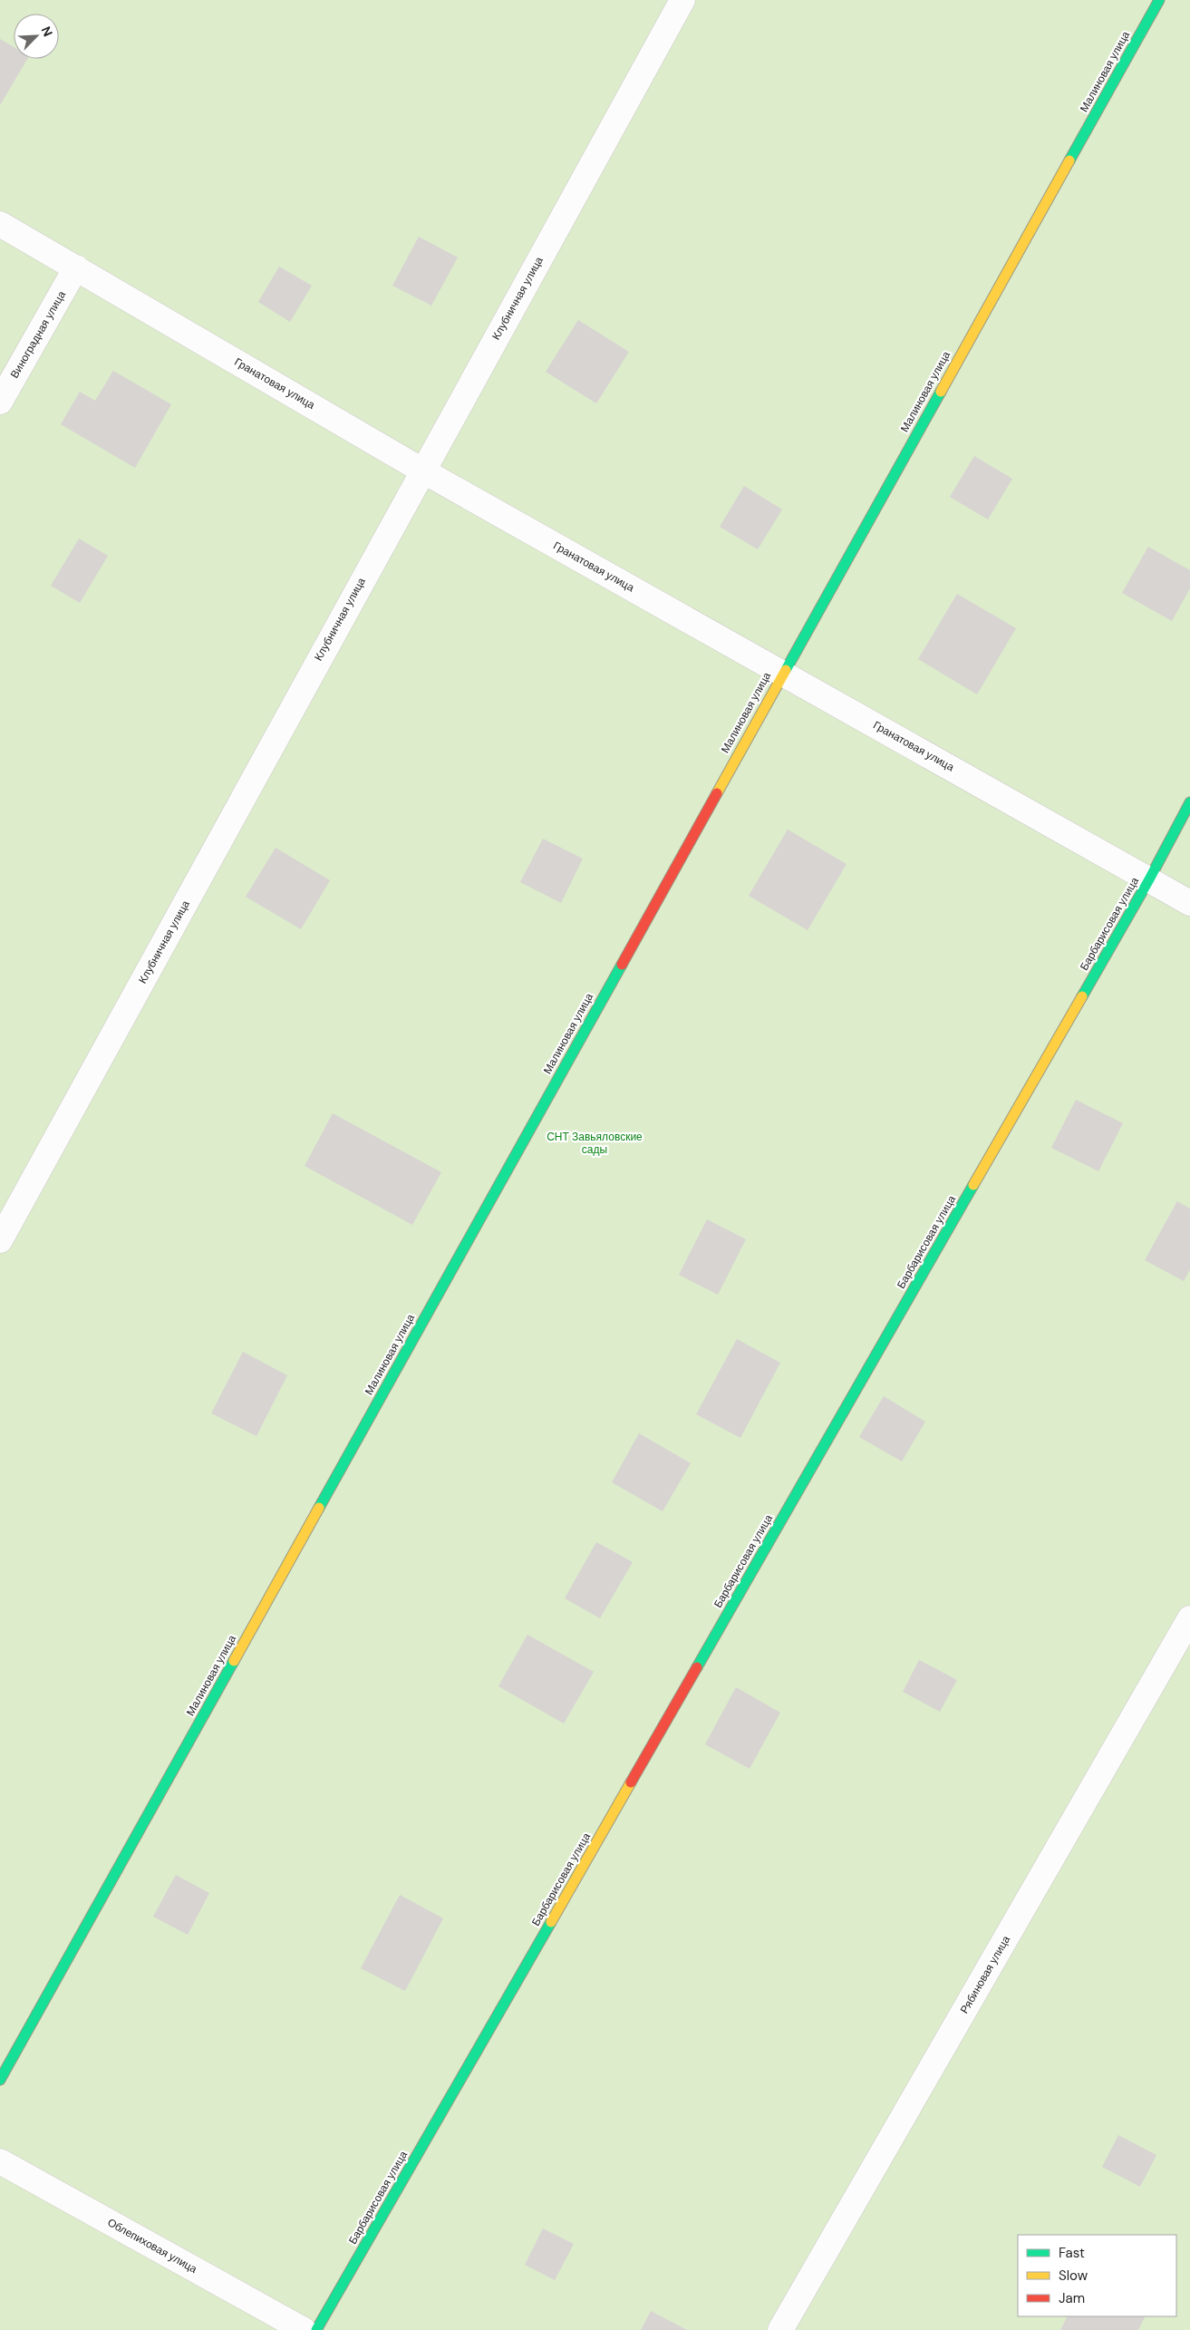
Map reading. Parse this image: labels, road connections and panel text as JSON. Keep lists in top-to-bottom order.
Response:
{
  "streets": {
    "street": [
      "Малиновая улица",
      "Клубничная улица",
      "Виноградная улица",
      "Гранатовая улица",
      "Барбарисовая улица",
      "Рябиновая улица",
      "Облепиховая улица"
    ]
  },
  "crossings": [
    ["Малиновая улица", "Гранатовая улица"],
    ["Клубничная улица", "Гранатовая улица"],
    ["Виноградная улица", "Гранатовая улица"],
    ["Гранатовая улица", "Барбарисовая улица"]
  ],
  "parks": ["СНТ Завьяловские сады"],
  "legend": ["Fast", "Slow", "Jam"],
  "north": "top right"
}
